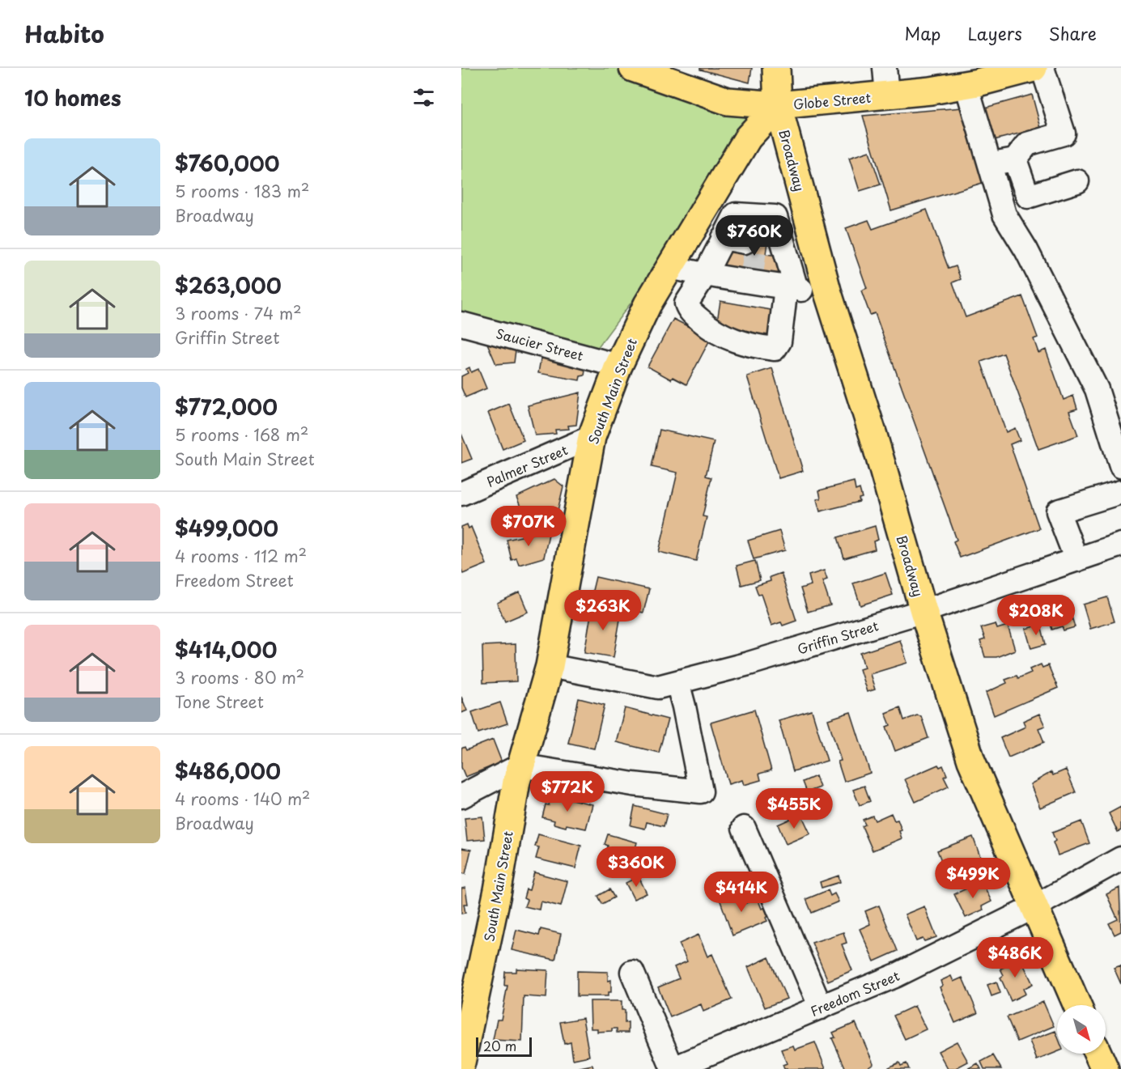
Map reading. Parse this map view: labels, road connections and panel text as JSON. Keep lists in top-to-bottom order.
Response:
{
  "streets": {
    "main road": ["Globe Street", "Broadway", "South Main Street"],
    "street": [
      "Saucier Street",
      "Palmer Street",
      "Griffin Street",
      "Freedom Street"
    ]
  },
  "crossings": [
    ["Globe Street", "Broadway"],
    ["Globe Street", "South Main Street"],
    ["Broadway", "South Main Street"],
    ["Broadway", "Griffin Street"],
    ["Broadway", "Freedom Street"],
    ["Saucier Street", "South Main Street"],
    ["South Main Street", "Palmer Street"],
    ["South Main Street", "Griffin Street"]
  ],
  "scale_bar": "20 m",
  "north": "bottom right",
  "page": {
    "header": "Habito",
    "nav": ["Map", "Layers", "Share"],
    "heading": "10 homes",
    "list": [
      {
        "name": "$760,000",
        "note": "5 rooms · 183 m² · Broadway"
      },
      {
        "name": "$263,000",
        "note": "3 rooms · 74 m² · Griffin Street"
      },
      {
        "name": "$772,000",
        "note": "5 rooms · 168 m² · South Main Street"
      },
      {
        "name": "$499,000",
        "note": "4 rooms · 112 m² · Freedom Street"
      },
      {
        "name": "$414,000",
        "note": "3 rooms · 80 m² · Tone Street"
      },
      {
        "name": "$486,000",
        "note": "4 rooms · 140 m² · Broadway"
      }
    ],
    "price": [
      "$760K",
      "$707K",
      "$263K",
      "$208K",
      "$772K",
      "$455K",
      "$360K",
      "$499K",
      "$414K",
      "$486K"
    ],
    "scale": "20 m"
  }
}
